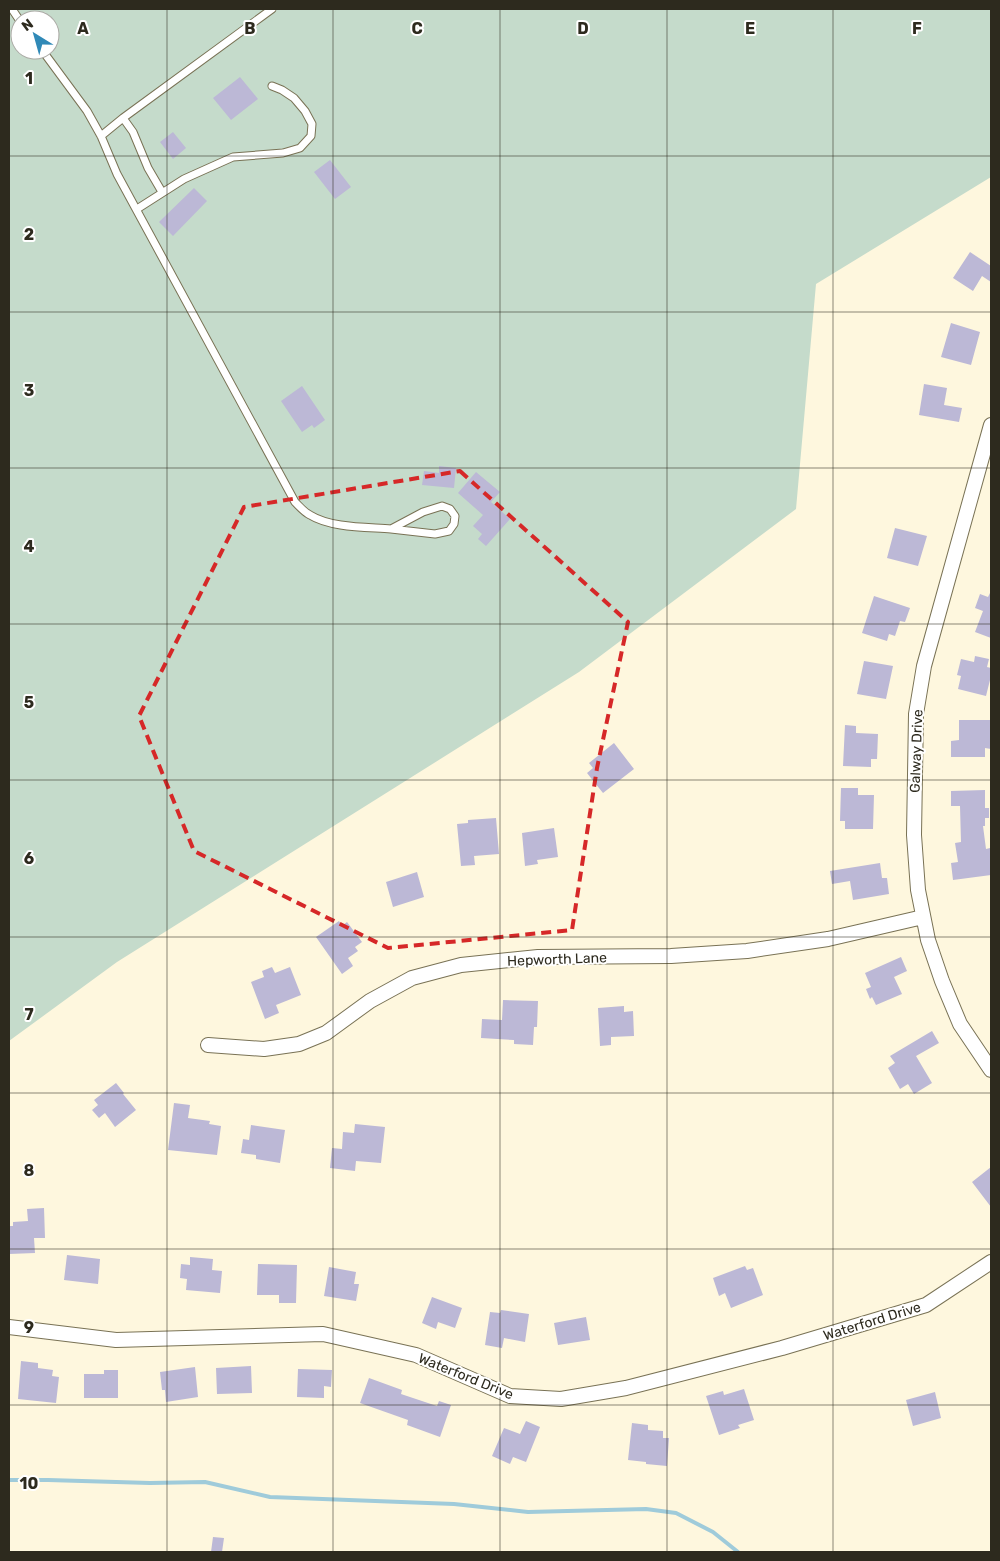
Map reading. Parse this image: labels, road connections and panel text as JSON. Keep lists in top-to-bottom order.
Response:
{
  "streets": {
    "street": ["Galway Drive", "Hepworth Lane", "Waterford Drive"]
  },
  "crossings": [
    ["Galway Drive", "Hepworth Lane"]
  ],
  "north": "top left",
  "grid": {
    "columns": [
      "A",
      "B",
      "C",
      "D",
      "E",
      "F"
    ],
    "rows": [
      "1",
      "2",
      "3",
      "4",
      "5",
      "6",
      "7",
      "8",
      "9",
      "10"
    ]
  }
}
